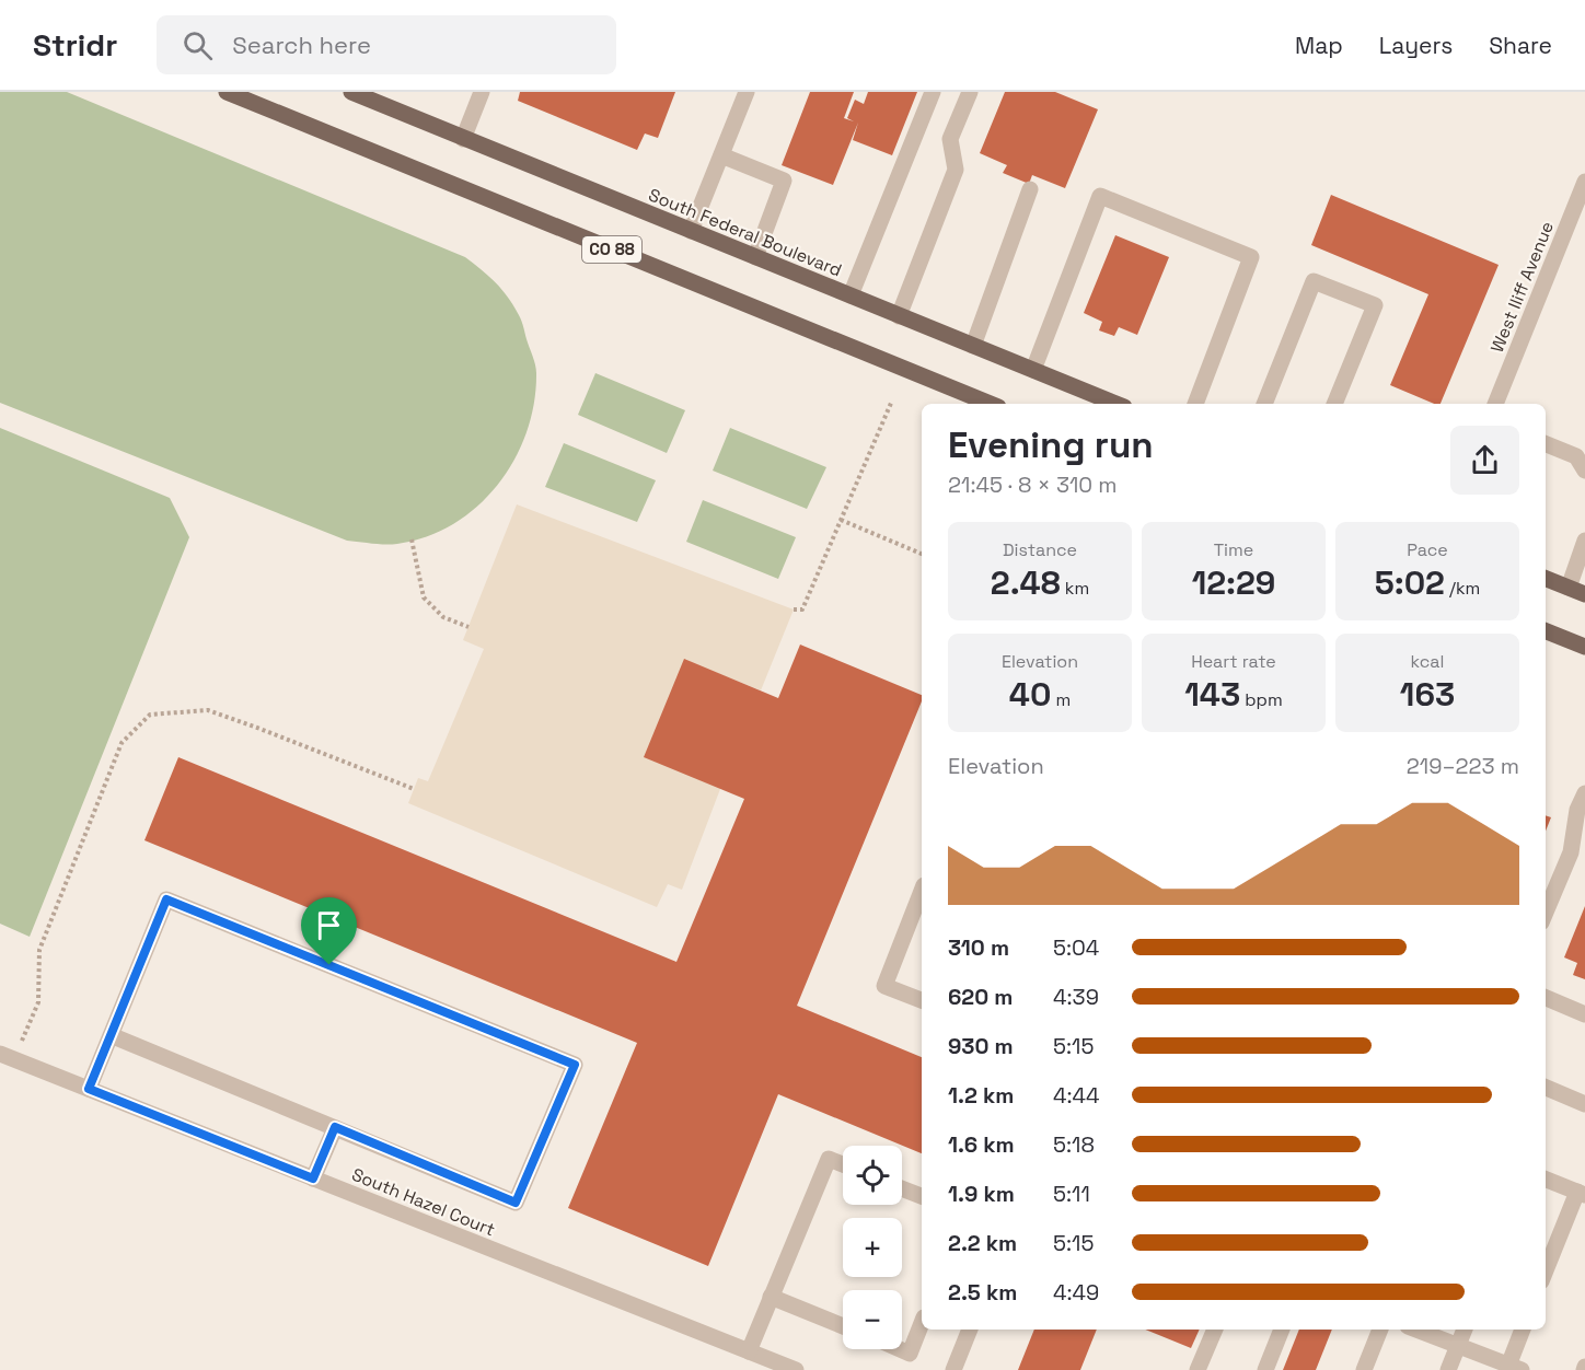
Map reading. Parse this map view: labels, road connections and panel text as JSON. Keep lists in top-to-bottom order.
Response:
{
  "streets": {
    "main road": ["South Federal Boulevard", "CO 88"],
    "street": ["West Iliff Avenue", "South Hazel Court"]
  },
  "page": {
    "header": "Stridr",
    "search": "Search here",
    "nav": ["Map", "Layers", "Share"],
    "heading": ["Evening run", "21:45 · 8 × 310 m"],
    "stats": [
      ["Distance", "2.48 km"],
      ["Time", "12:29"],
      ["Pace", "5:02 /km"],
      ["Elevation", "40 m"],
      ["Heart rate", "143 bpm"],
      ["kcal", "163"]
    ],
    "chart": ["Elevation", "219–223 m"],
    "list": [
      {
        "name": "310 m",
        "note": "5:04"
      },
      {
        "name": "620 m",
        "note": "4:39"
      },
      {
        "name": "930 m",
        "note": "5:15"
      },
      {
        "name": "1.2 km",
        "note": "4:44"
      },
      {
        "name": "1.6 km",
        "note": "5:18"
      },
      {
        "name": "1.9 km",
        "note": "5:11"
      },
      {
        "name": "2.2 km",
        "note": "5:15"
      },
      {
        "name": "2.5 km",
        "note": "4:49"
      }
    ],
    "map_buttons": ["+", "−"]
  }
}
